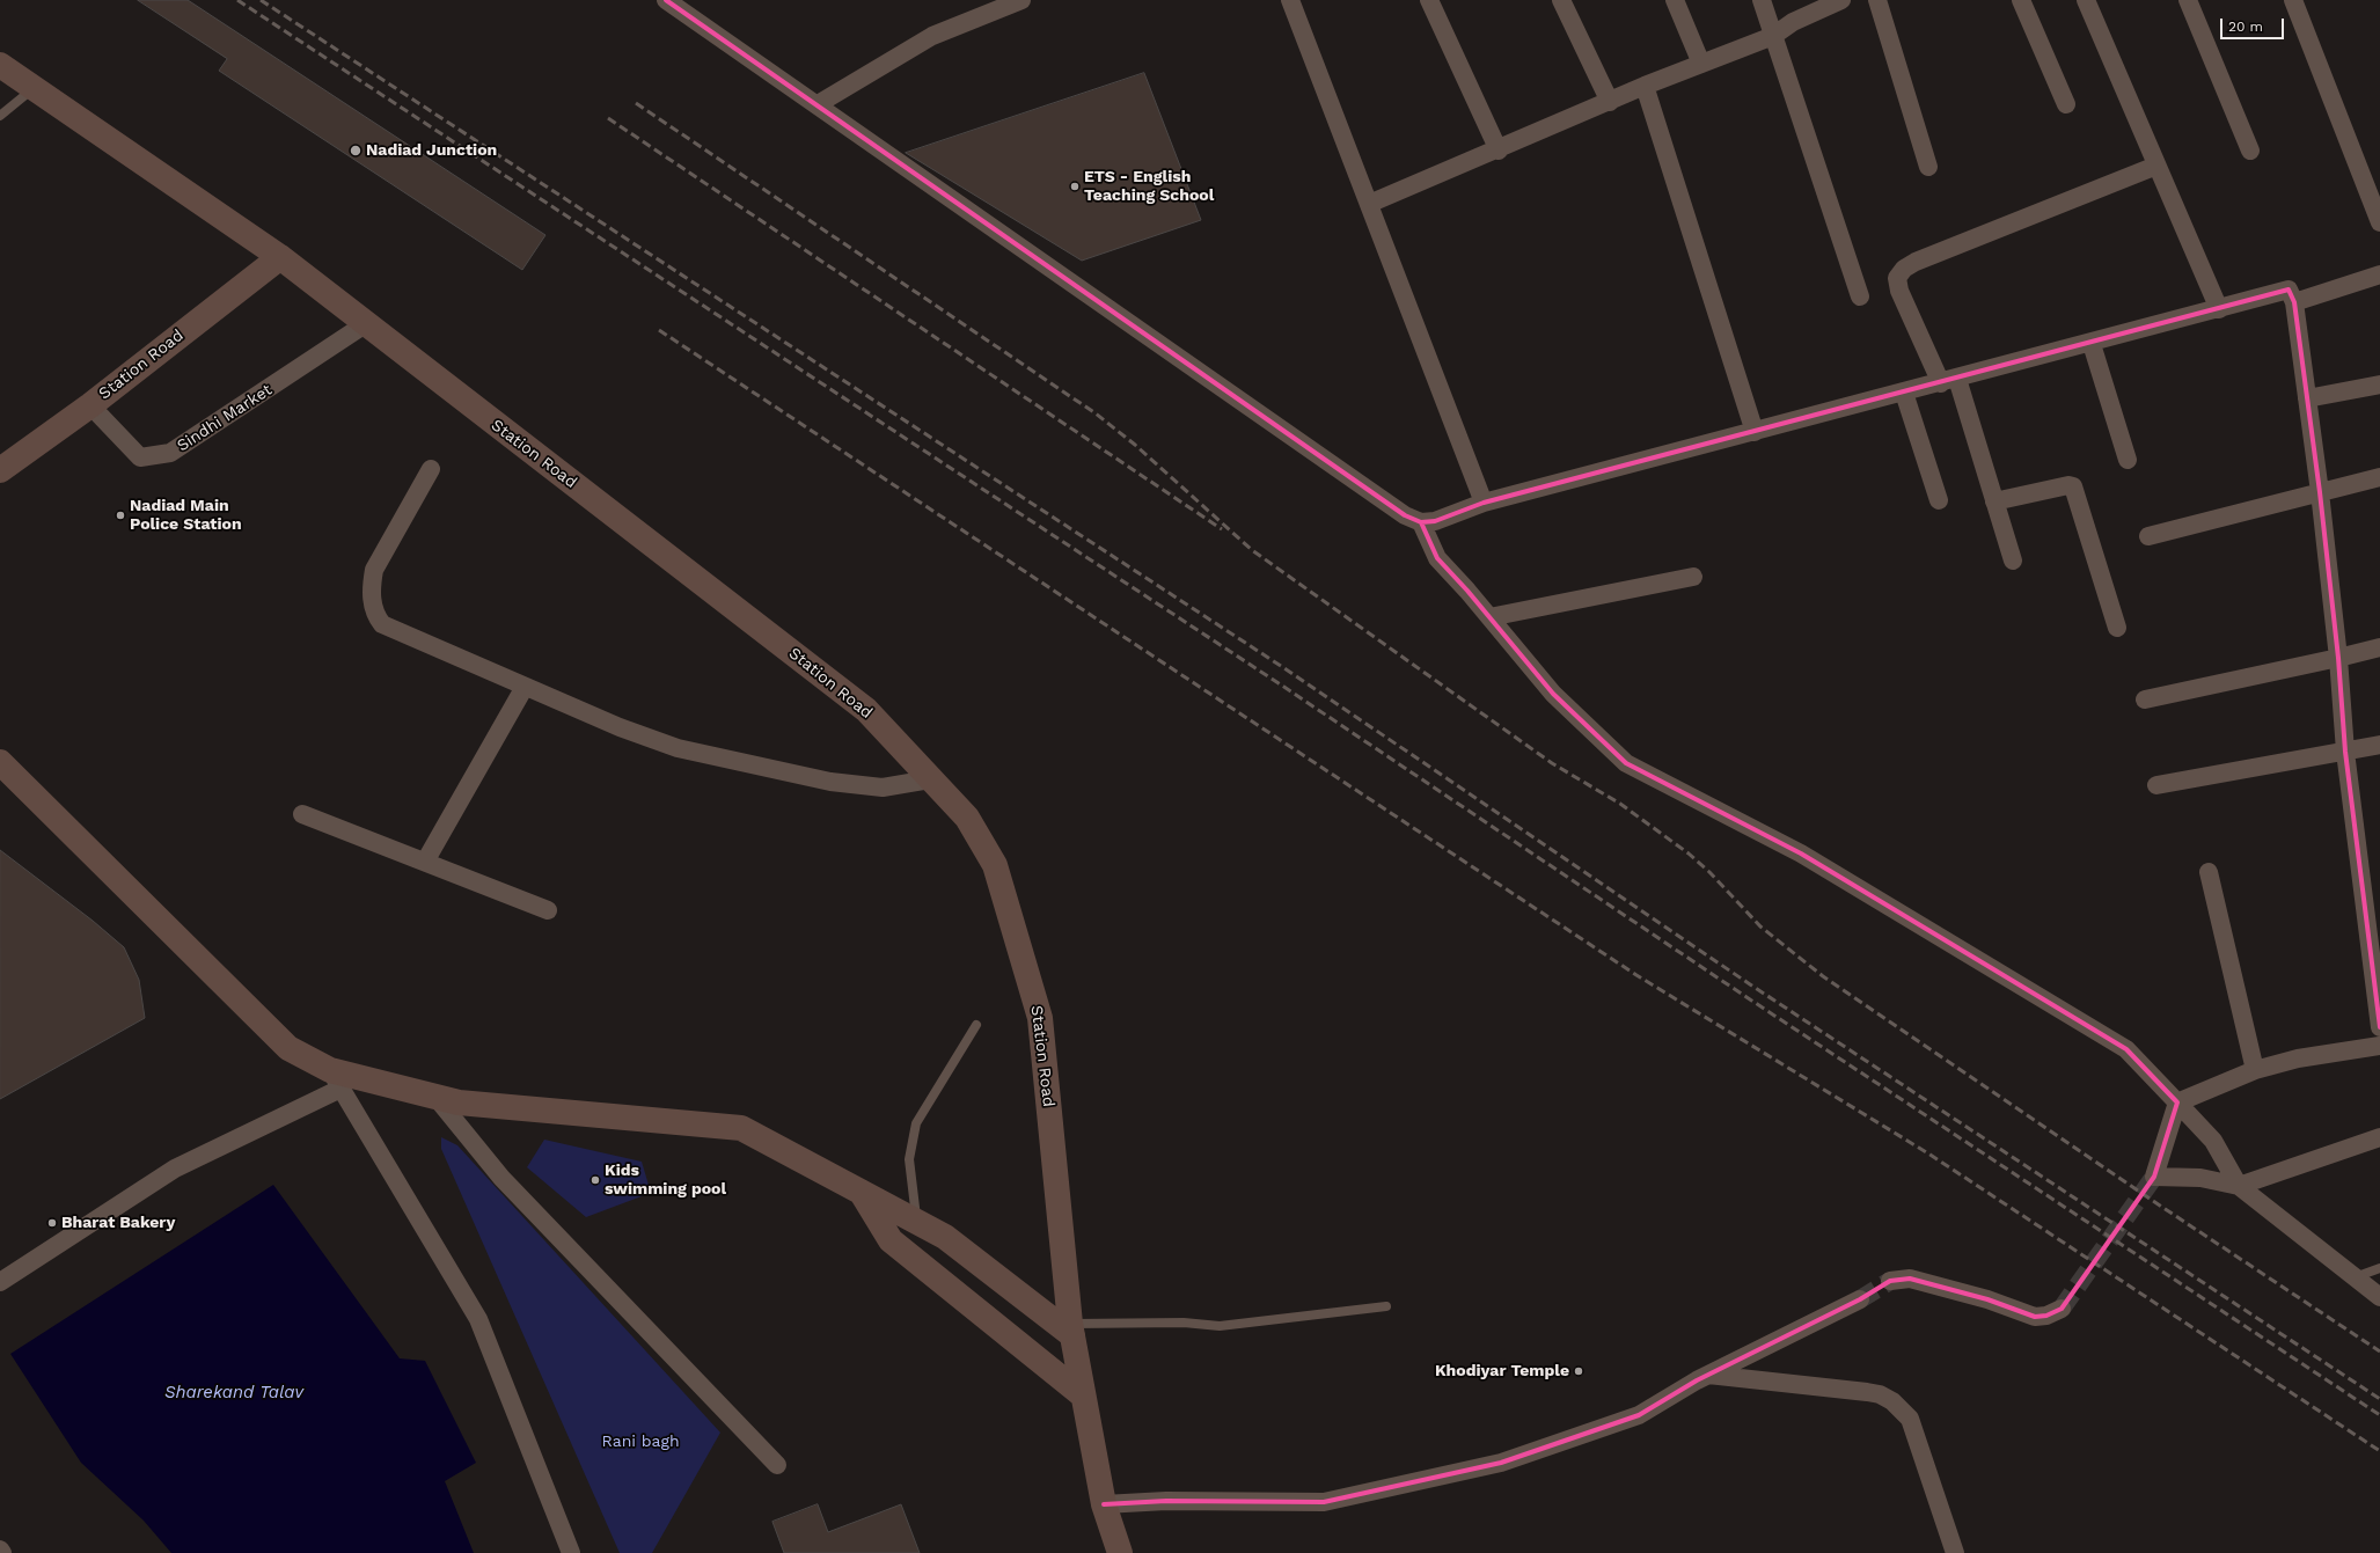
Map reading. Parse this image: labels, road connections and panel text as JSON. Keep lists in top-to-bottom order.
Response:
{
  "streets": {
    "main road": ["Station Road"],
    "street": ["Sindhi Market"]
  },
  "crossings": [
    ["Station Road", "Sindhi Market"]
  ],
  "water": ["Sharekand Talav"],
  "parks": ["Rani bagh"],
  "places": [
    "Nadiad Junction",
    "ETS - English Teaching School",
    "Nadiad Main Police Station",
    "Kids swimming pool",
    "Bharat Bakery",
    "Khodiyar Temple"
  ],
  "scale_bar": "20 m"
}
